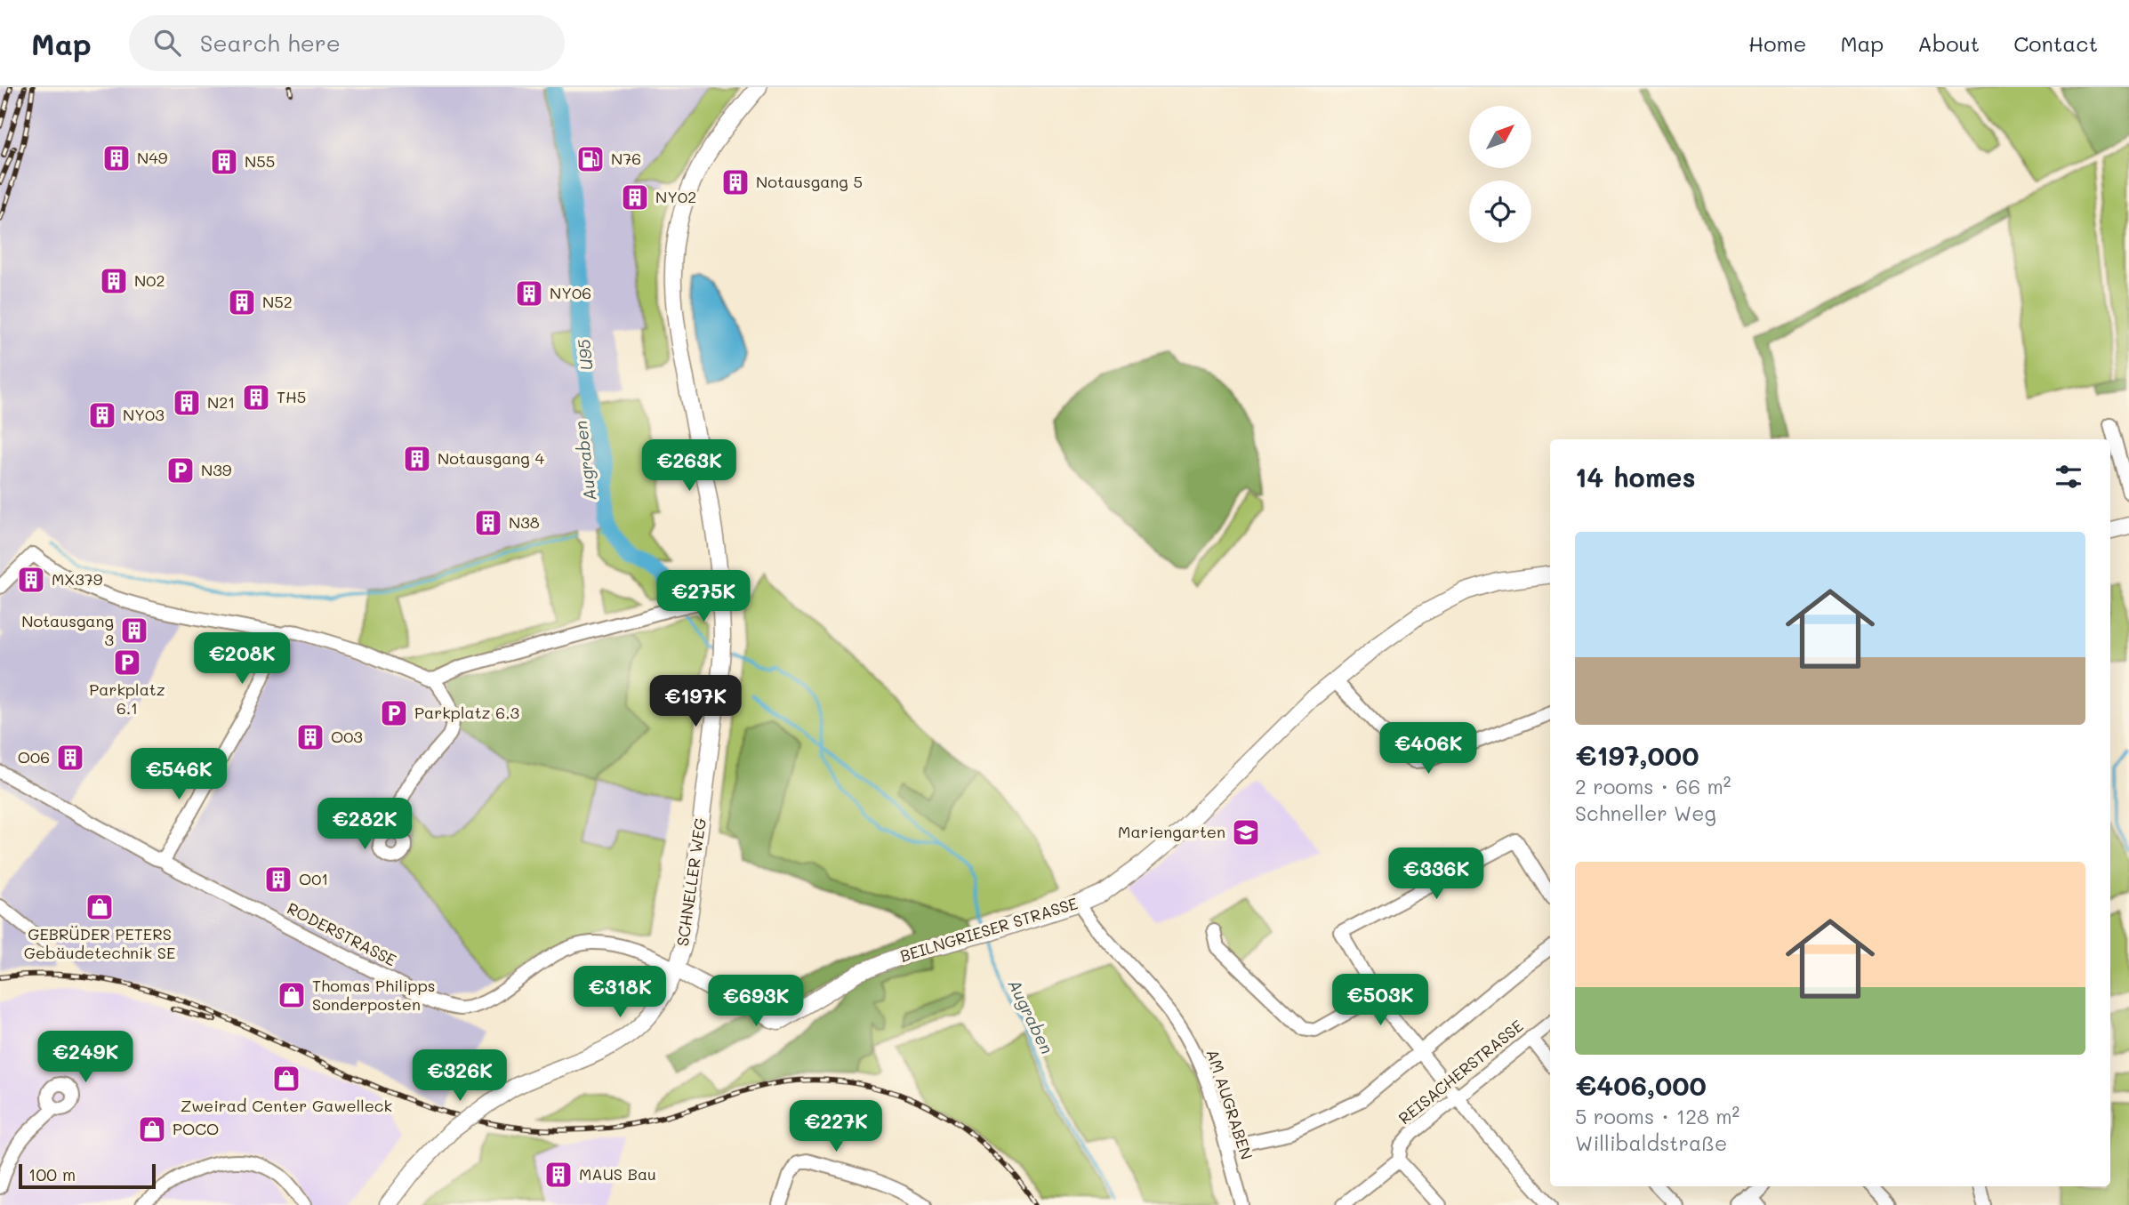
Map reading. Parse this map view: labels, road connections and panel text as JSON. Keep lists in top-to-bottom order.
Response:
{
  "streets": {
    "main road": ["SCHNELLER WEG", "BEILNGRIESER STRASSE"],
    "street": ["RODERSTRASSE", "REISACHERSTRASSE", "AM AUGRABEN"]
  },
  "crossings": [
    ["SCHNELLER WEG", "BEILNGRIESER STRASSE"],
    ["SCHNELLER WEG", "RODERSTRASSE"],
    ["BEILNGRIESER STRASSE", "RODERSTRASSE"],
    ["BEILNGRIESER STRASSE", "AM AUGRABEN"]
  ],
  "water": ["U95", "Augraben"],
  "places": {
    "building": [
      "N49",
      "N55",
      "Notausgang 5",
      "NY02",
      "N02",
      "NY06",
      "N52",
      "TH5",
      "N21",
      "NY03",
      "Notausgang 4",
      "N38",
      "MX379",
      "Notausgang 3",
      "O03",
      "O06",
      "O01",
      "MAUS Bau"
    ],
    "fuel station": ["N76"],
    "parking": ["N39", "Parkplatz 6.1", "Parkplatz 6.3"],
    "school or university": ["Mariengarten"],
    "shop": [
      "GEBRÜDER PETERS Gebäudetechnik SE",
      "Thomas Philipps Sonderposten",
      "Zweirad Center Gawelleck",
      "POCO"
    ]
  },
  "scale_bar": "100 m",
  "north": "top right",
  "page": {
    "header": "Map",
    "search": "Search here",
    "nav": [
      "Home",
      "Map",
      "About",
      "Contact"
    ],
    "price": [
      "€263K",
      "€275K",
      "€208K",
      "€197K",
      "€406K",
      "€546K",
      "€282K",
      "€336K",
      "€318K",
      "€503K",
      "€693K",
      "€249K",
      "€326K",
      "€227K"
    ],
    "heading": "14 homes",
    "list": [
      {
        "name": "€197,000",
        "note": "2 rooms · 66 m² · Schneller Weg"
      },
      {
        "name": "€406,000",
        "note": "5 rooms · 128 m² · Willibaldstraße"
      }
    ],
    "scale": "100 m"
  }
}
